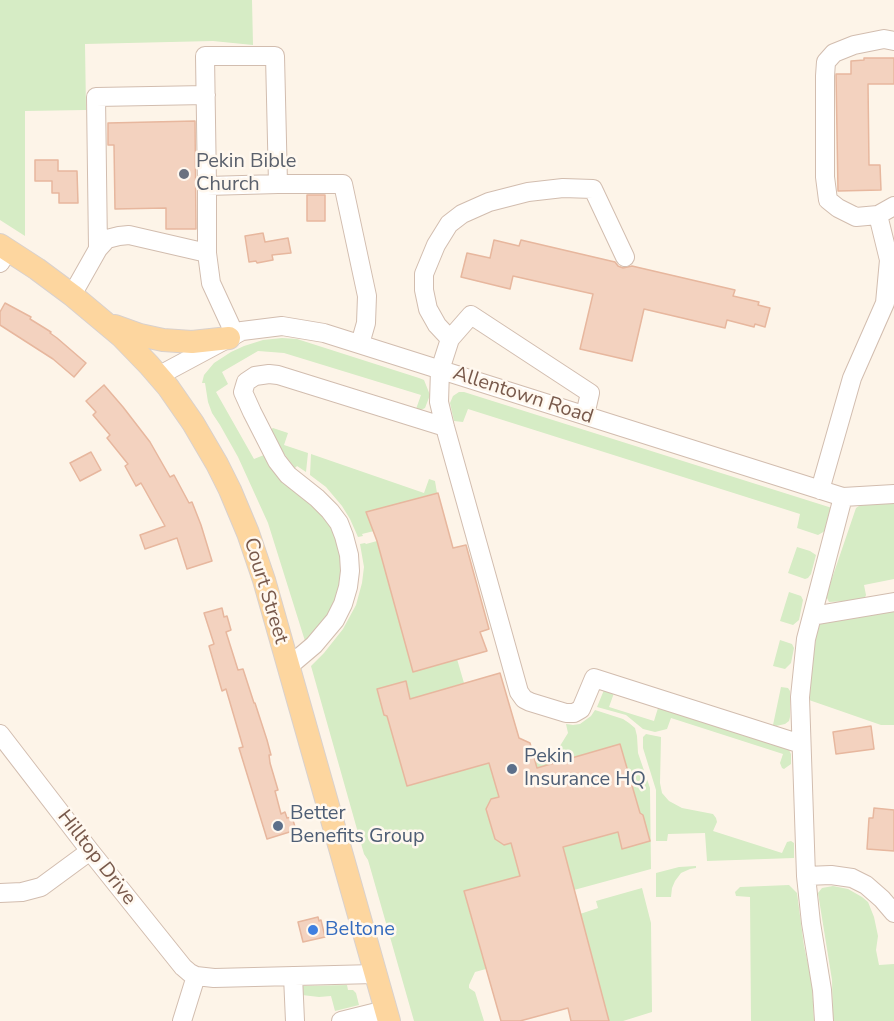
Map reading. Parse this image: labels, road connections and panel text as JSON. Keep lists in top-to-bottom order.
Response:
{
  "streets": {
    "main road": ["Court Street"],
    "street": ["Allentown Road", "Hilltop Drive"]
  },
  "crossings": [
    ["Allentown Road", "Court Street"]
  ],
  "places": [
    "Pekin Bible Church",
    "Pekin Insurance HQ",
    "Better Benefits Group",
    "Beltone"
  ]
}
